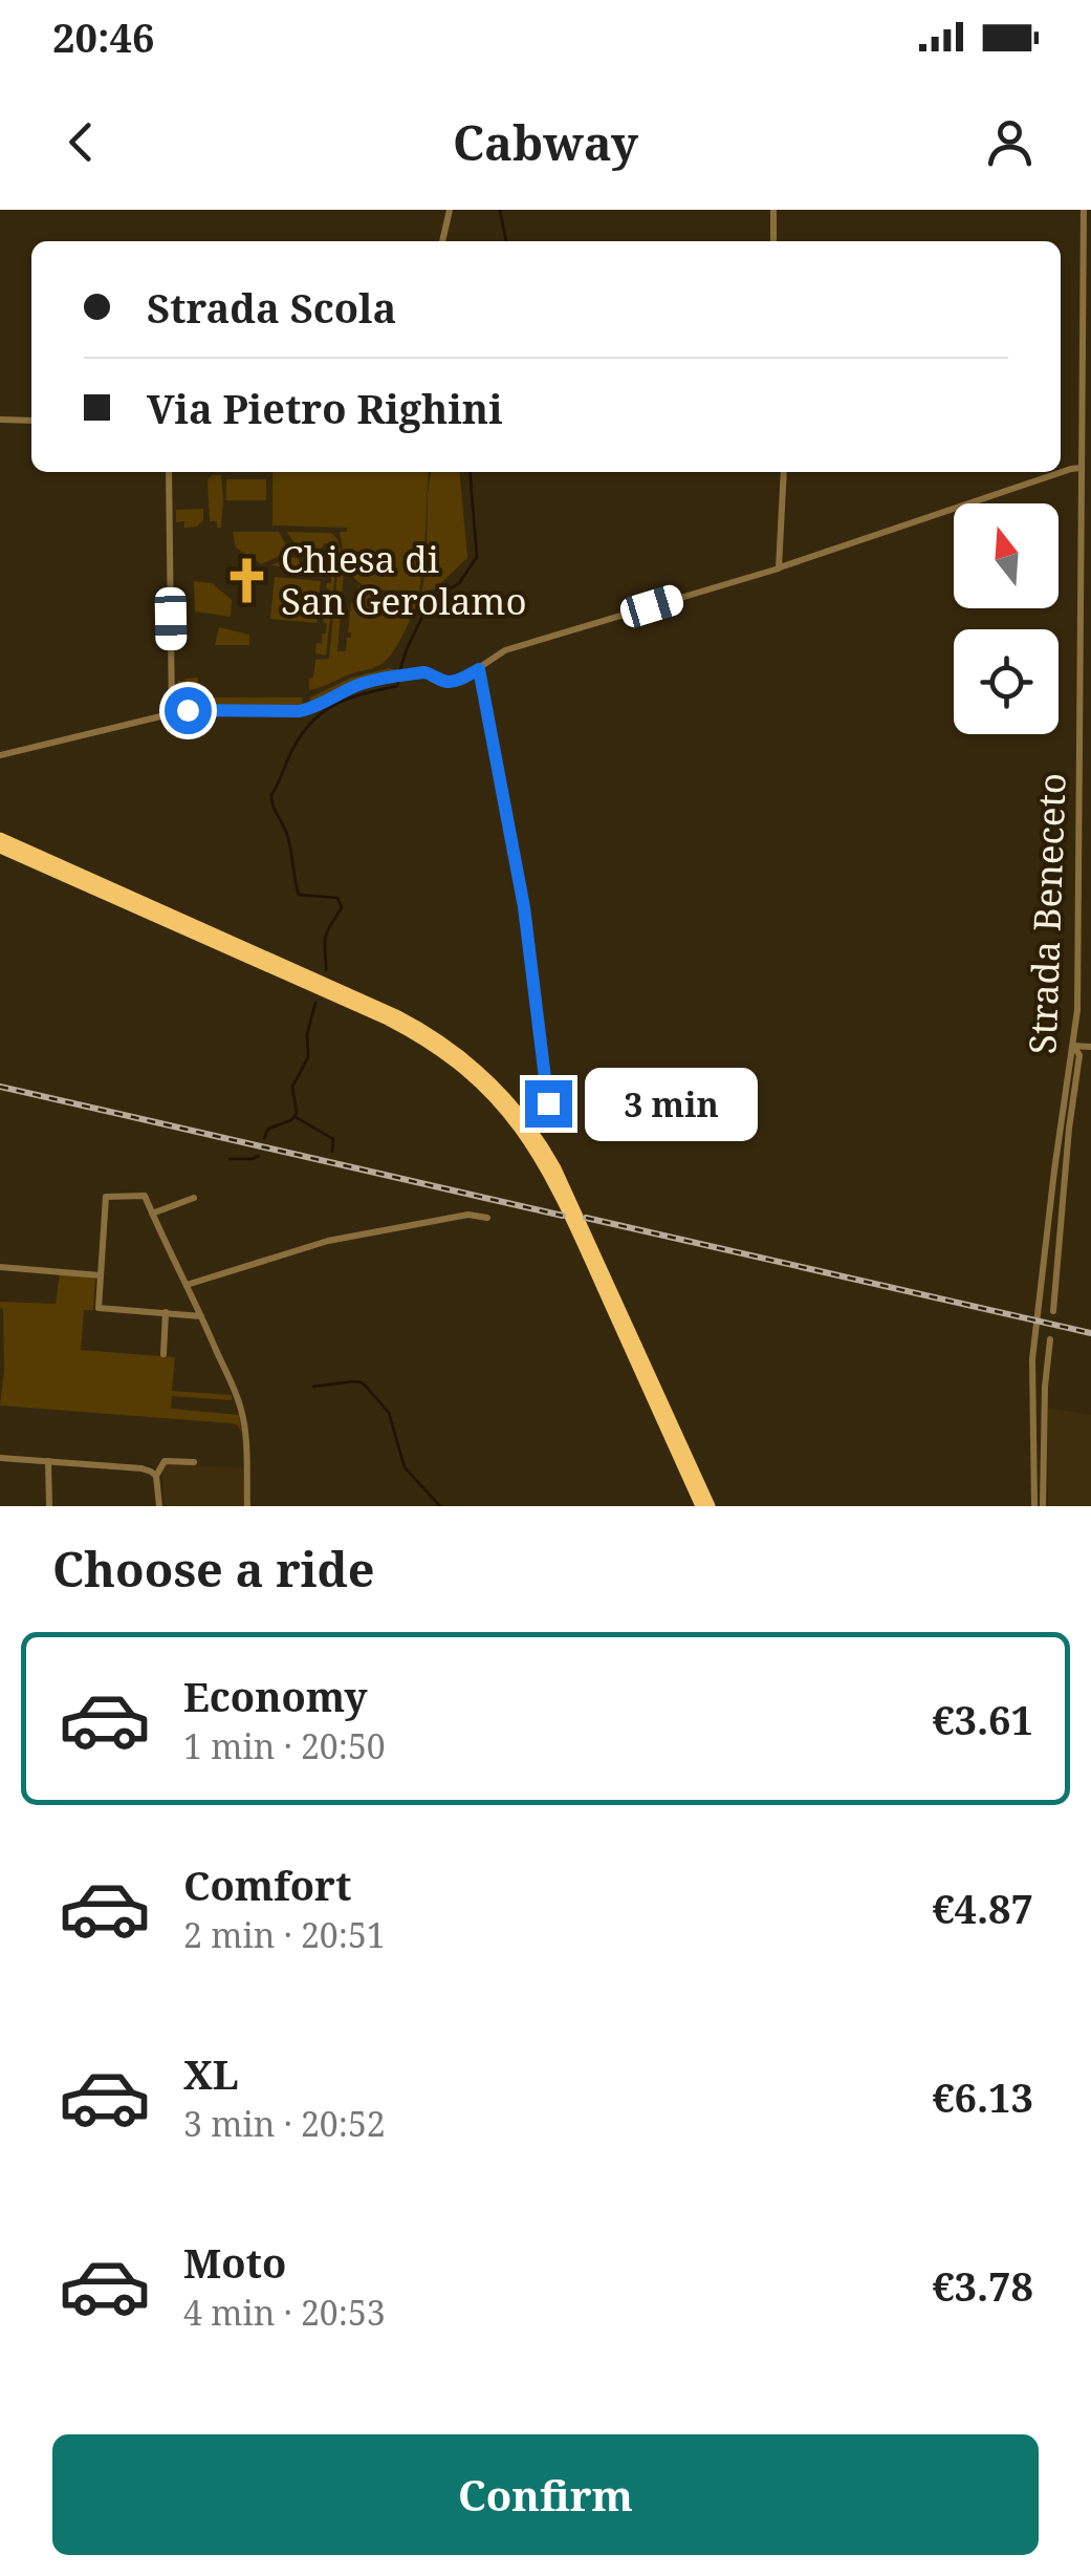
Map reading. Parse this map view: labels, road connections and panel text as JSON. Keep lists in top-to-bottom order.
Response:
{
  "streets": {
    "street": ["Strada Beneceto"]
  },
  "places": {
    "church": ["Chiesa di San Gerolamo"]
  },
  "north": "top",
  "page": {
    "status": "20:46",
    "header": "Cabway",
    "banner": ["Strada Scola", "Via Pietro Righini"],
    "bubble": "3 min",
    "heading": "Choose a ride",
    "list": [
      {
        "name": "Economy",
        "note": "1 min · 20:50",
        "value": "€3.61"
      },
      {
        "name": "Comfort",
        "note": "2 min · 20:51",
        "value": "€4.87"
      },
      {
        "name": "XL",
        "note": "3 min · 20:52",
        "value": "€6.13"
      },
      {
        "name": "Moto",
        "note": "4 min · 20:53",
        "value": "€3.78"
      }
    ],
    "buttons": "Confirm"
  }
}
